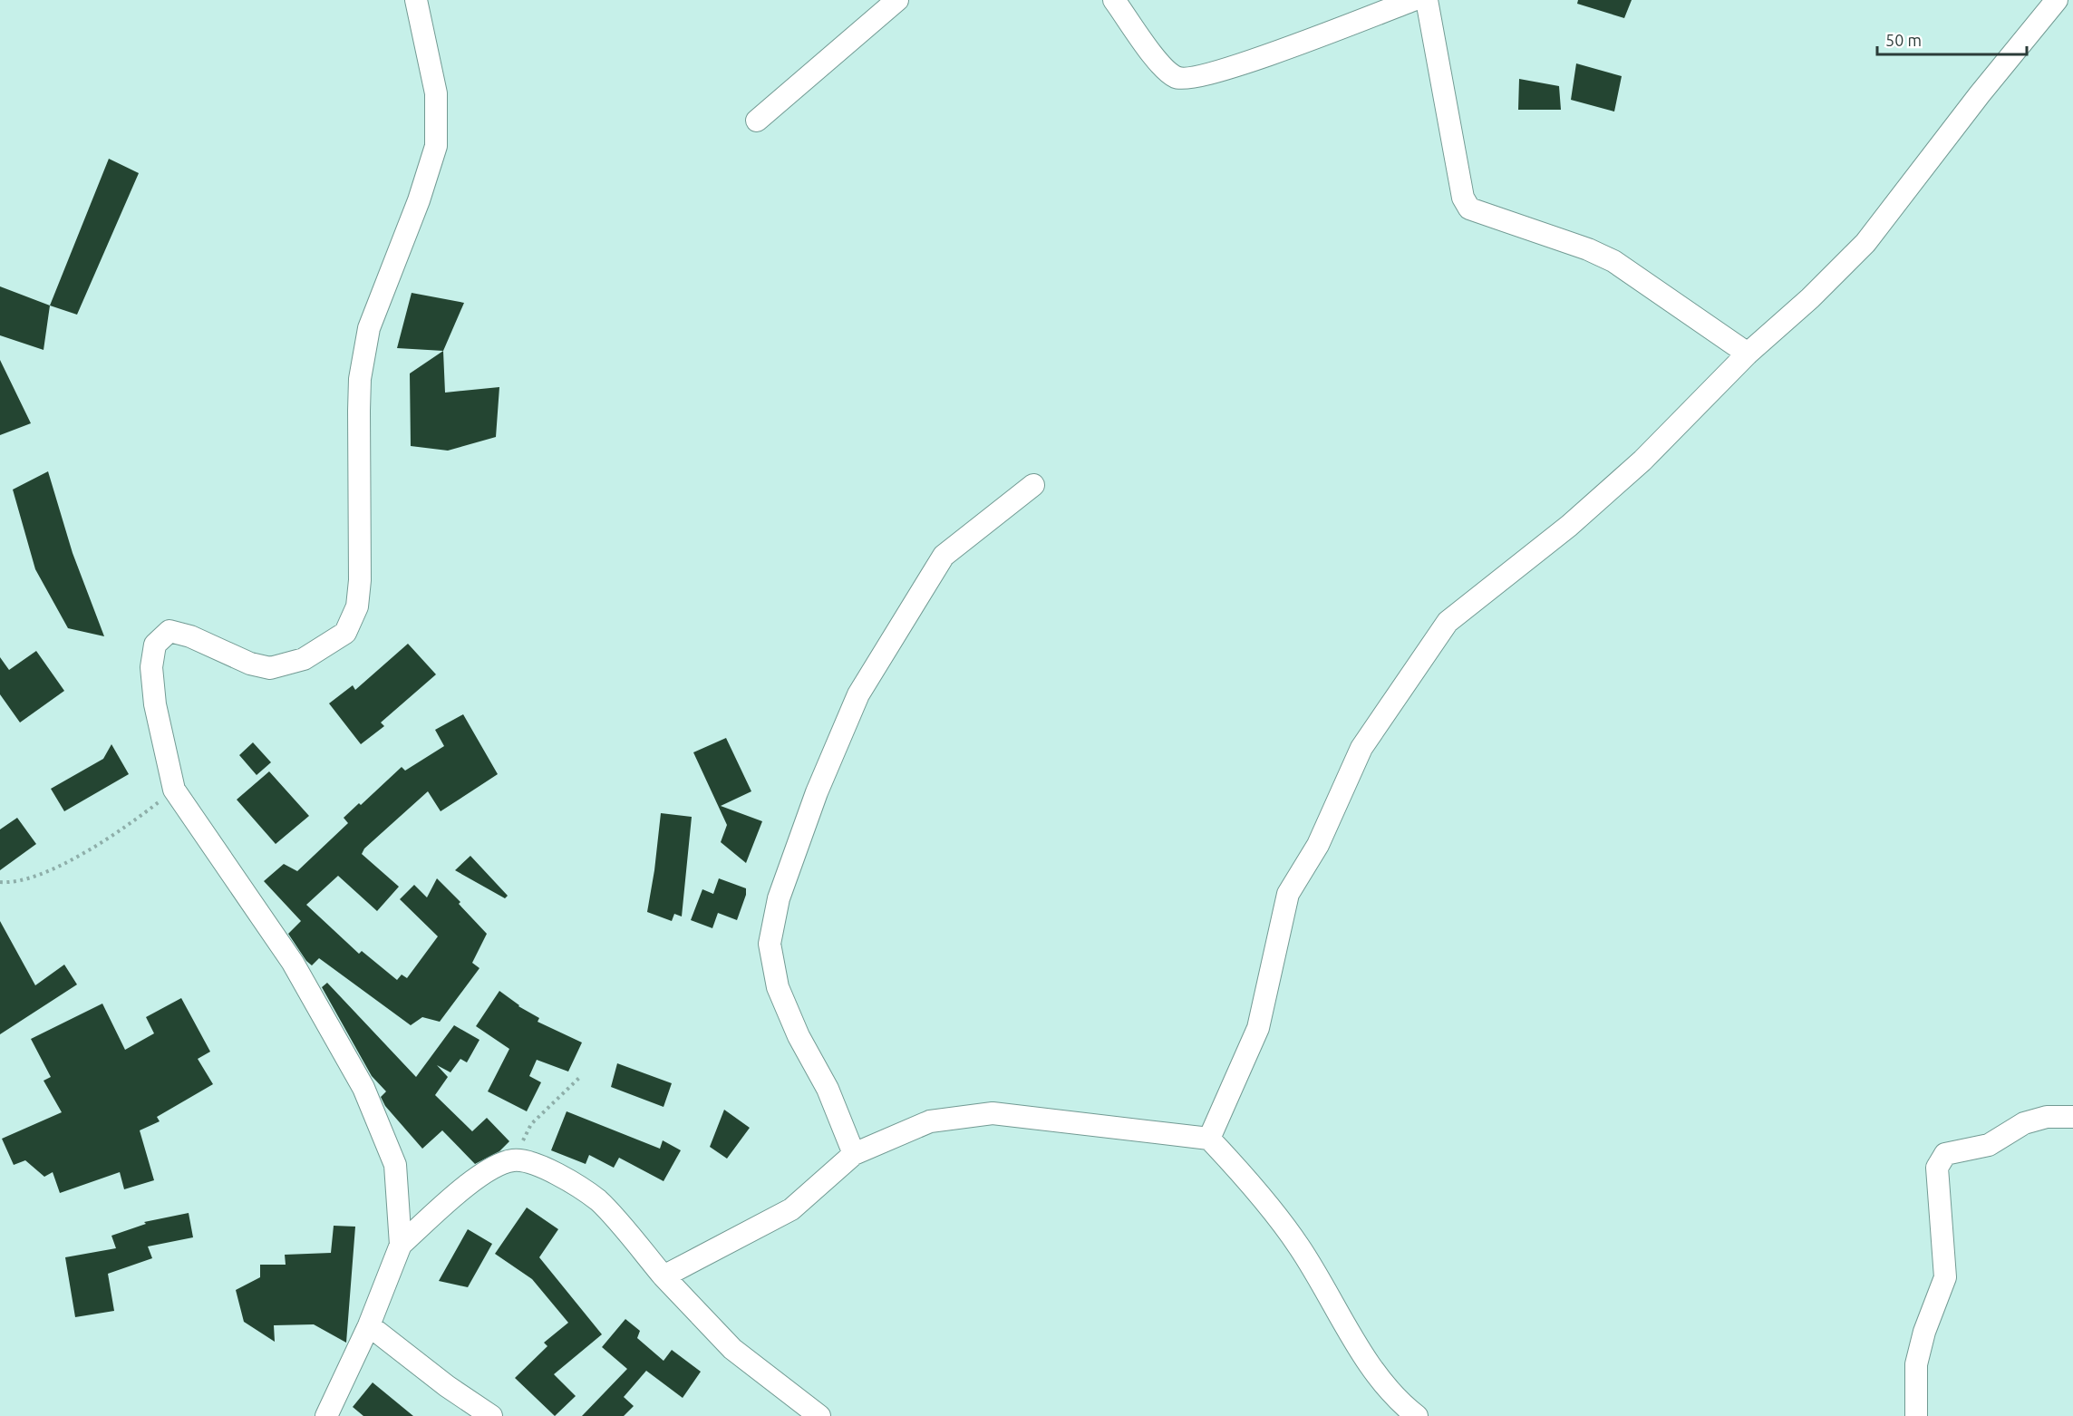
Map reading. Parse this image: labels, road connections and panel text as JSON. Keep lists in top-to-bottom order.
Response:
{
  "scale_bar": "50 m"
}
